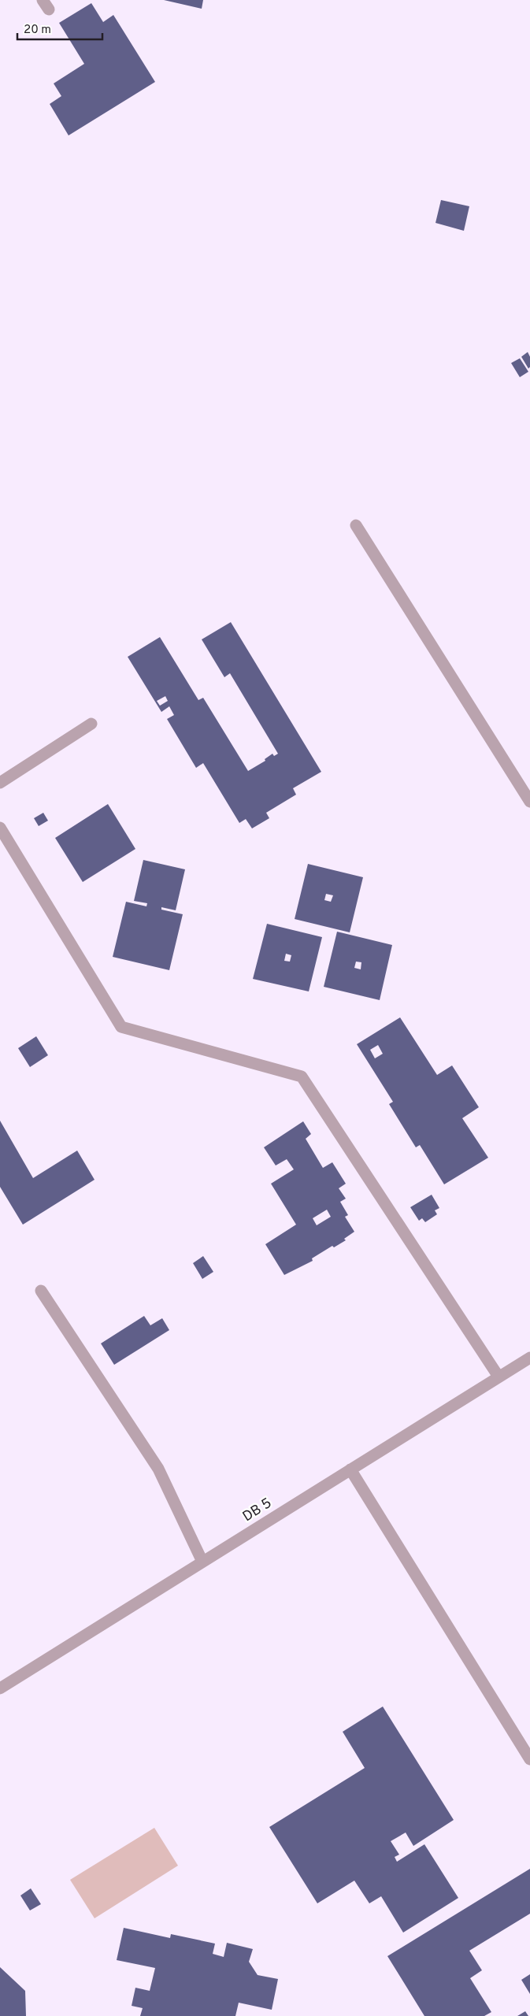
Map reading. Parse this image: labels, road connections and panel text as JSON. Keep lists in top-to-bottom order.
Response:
{
  "streets": {
    "street": ["DB 5"]
  },
  "scale_bar": "20 m"
}
